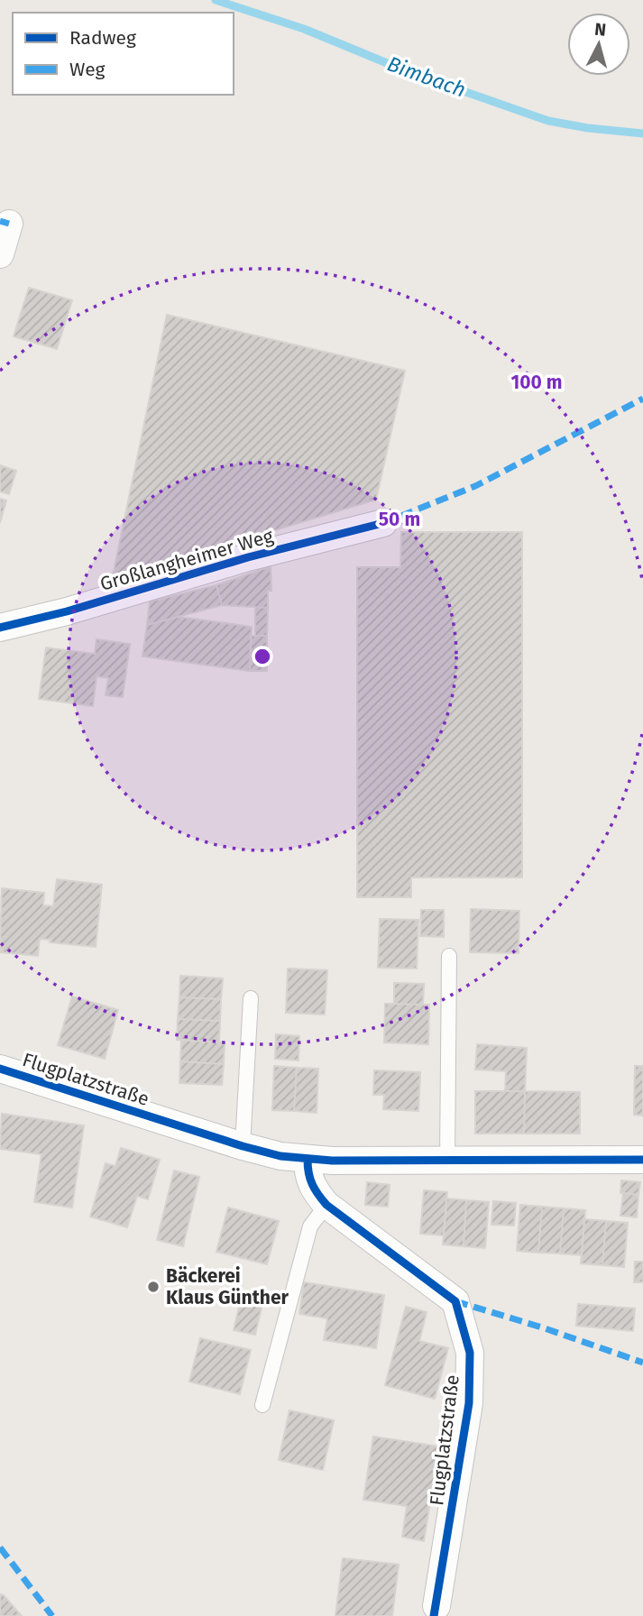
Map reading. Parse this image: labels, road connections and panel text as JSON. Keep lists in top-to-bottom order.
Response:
{
  "streets": {
    "street": ["Großlangheimer Weg", "Flugplatzstraße"]
  },
  "water": ["Bimbach"],
  "places": ["Bäckerei Klaus Günther"],
  "legend": ["Radweg", "Weg"],
  "north": "top",
  "rings": ["100 m", "50 m"]
}
